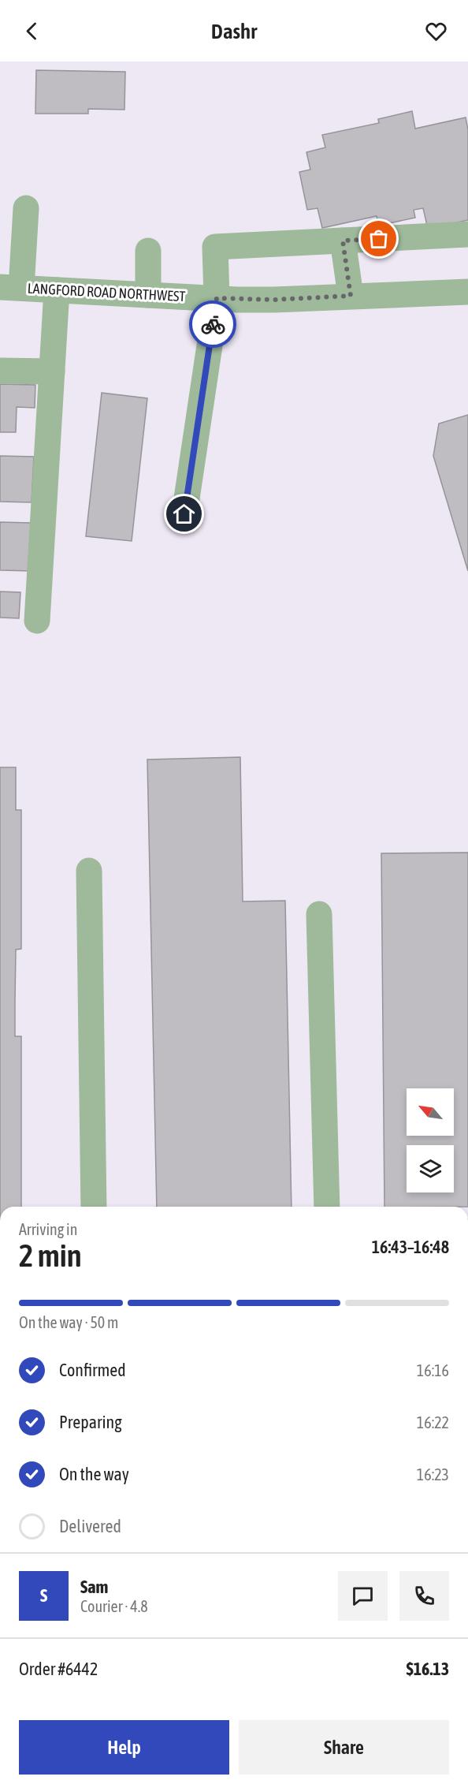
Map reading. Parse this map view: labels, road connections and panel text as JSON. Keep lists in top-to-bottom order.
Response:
{
  "streets": {
    "street": ["LANGFORD ROAD NORTHWEST"]
  },
  "north": "top left",
  "page": {
    "header": "Dashr",
    "heading": ["2 min", "Arriving in", "16:43–16:48"],
    "panel": [
      "Sam",
      "Courier · 4.8",
      "Order #6442",
      "$16.13"
    ],
    "bar": "On the way · 50 m",
    "list": [
      ["Confirmed", "16:16"],
      ["Preparing", "16:22"],
      ["On the way", "16:23"],
      "Delivered"
    ],
    "round": "S",
    "buttons": ["Help", "Share"]
  }
}
